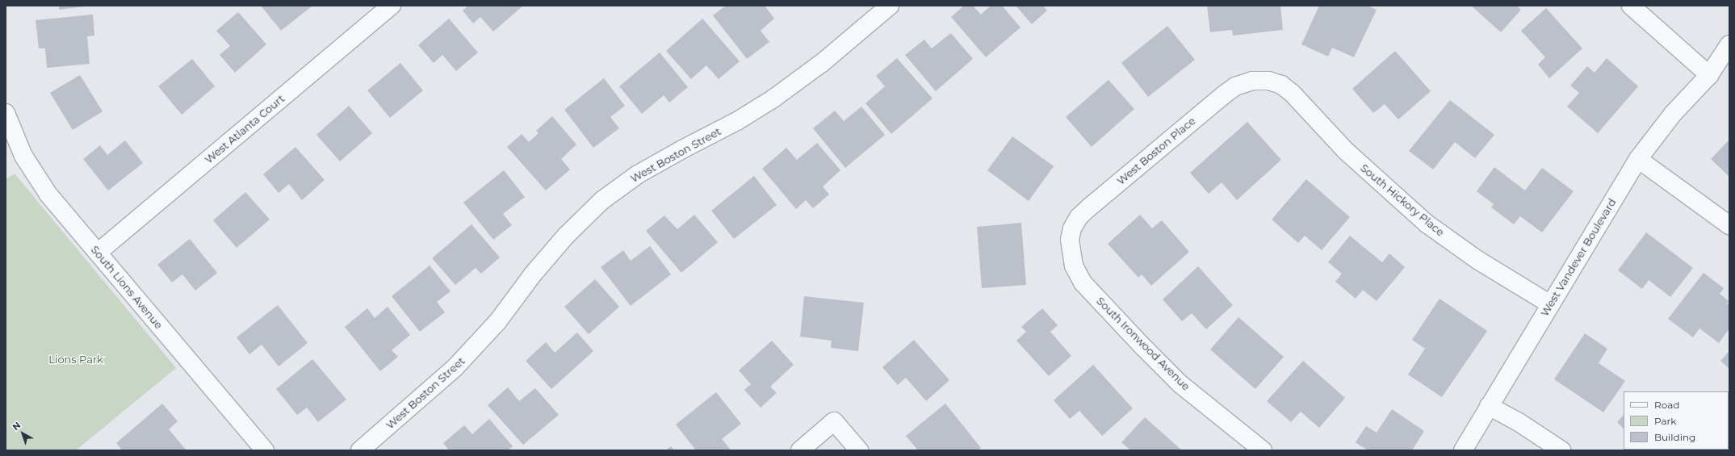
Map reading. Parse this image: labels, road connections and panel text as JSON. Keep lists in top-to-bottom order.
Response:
{
  "streets": {
    "street": [
      "West Atlanta Court",
      "West Boston Place",
      "West Boston Street",
      "South Hickory Place",
      "West Vandever Boulevard",
      "South Lions Avenue",
      "South Ironwood Avenue"
    ]
  },
  "crossings": [
    ["West Atlanta Court", "South Lions Avenue"],
    ["West Boston Place", "South Hickory Place"],
    ["West Boston Place", "South Ironwood Avenue"],
    ["South Hickory Place", "West Vandever Boulevard"]
  ],
  "parks": ["Lions Park"],
  "legend": ["Road", "Park", "Building"],
  "north": "top left"
}
